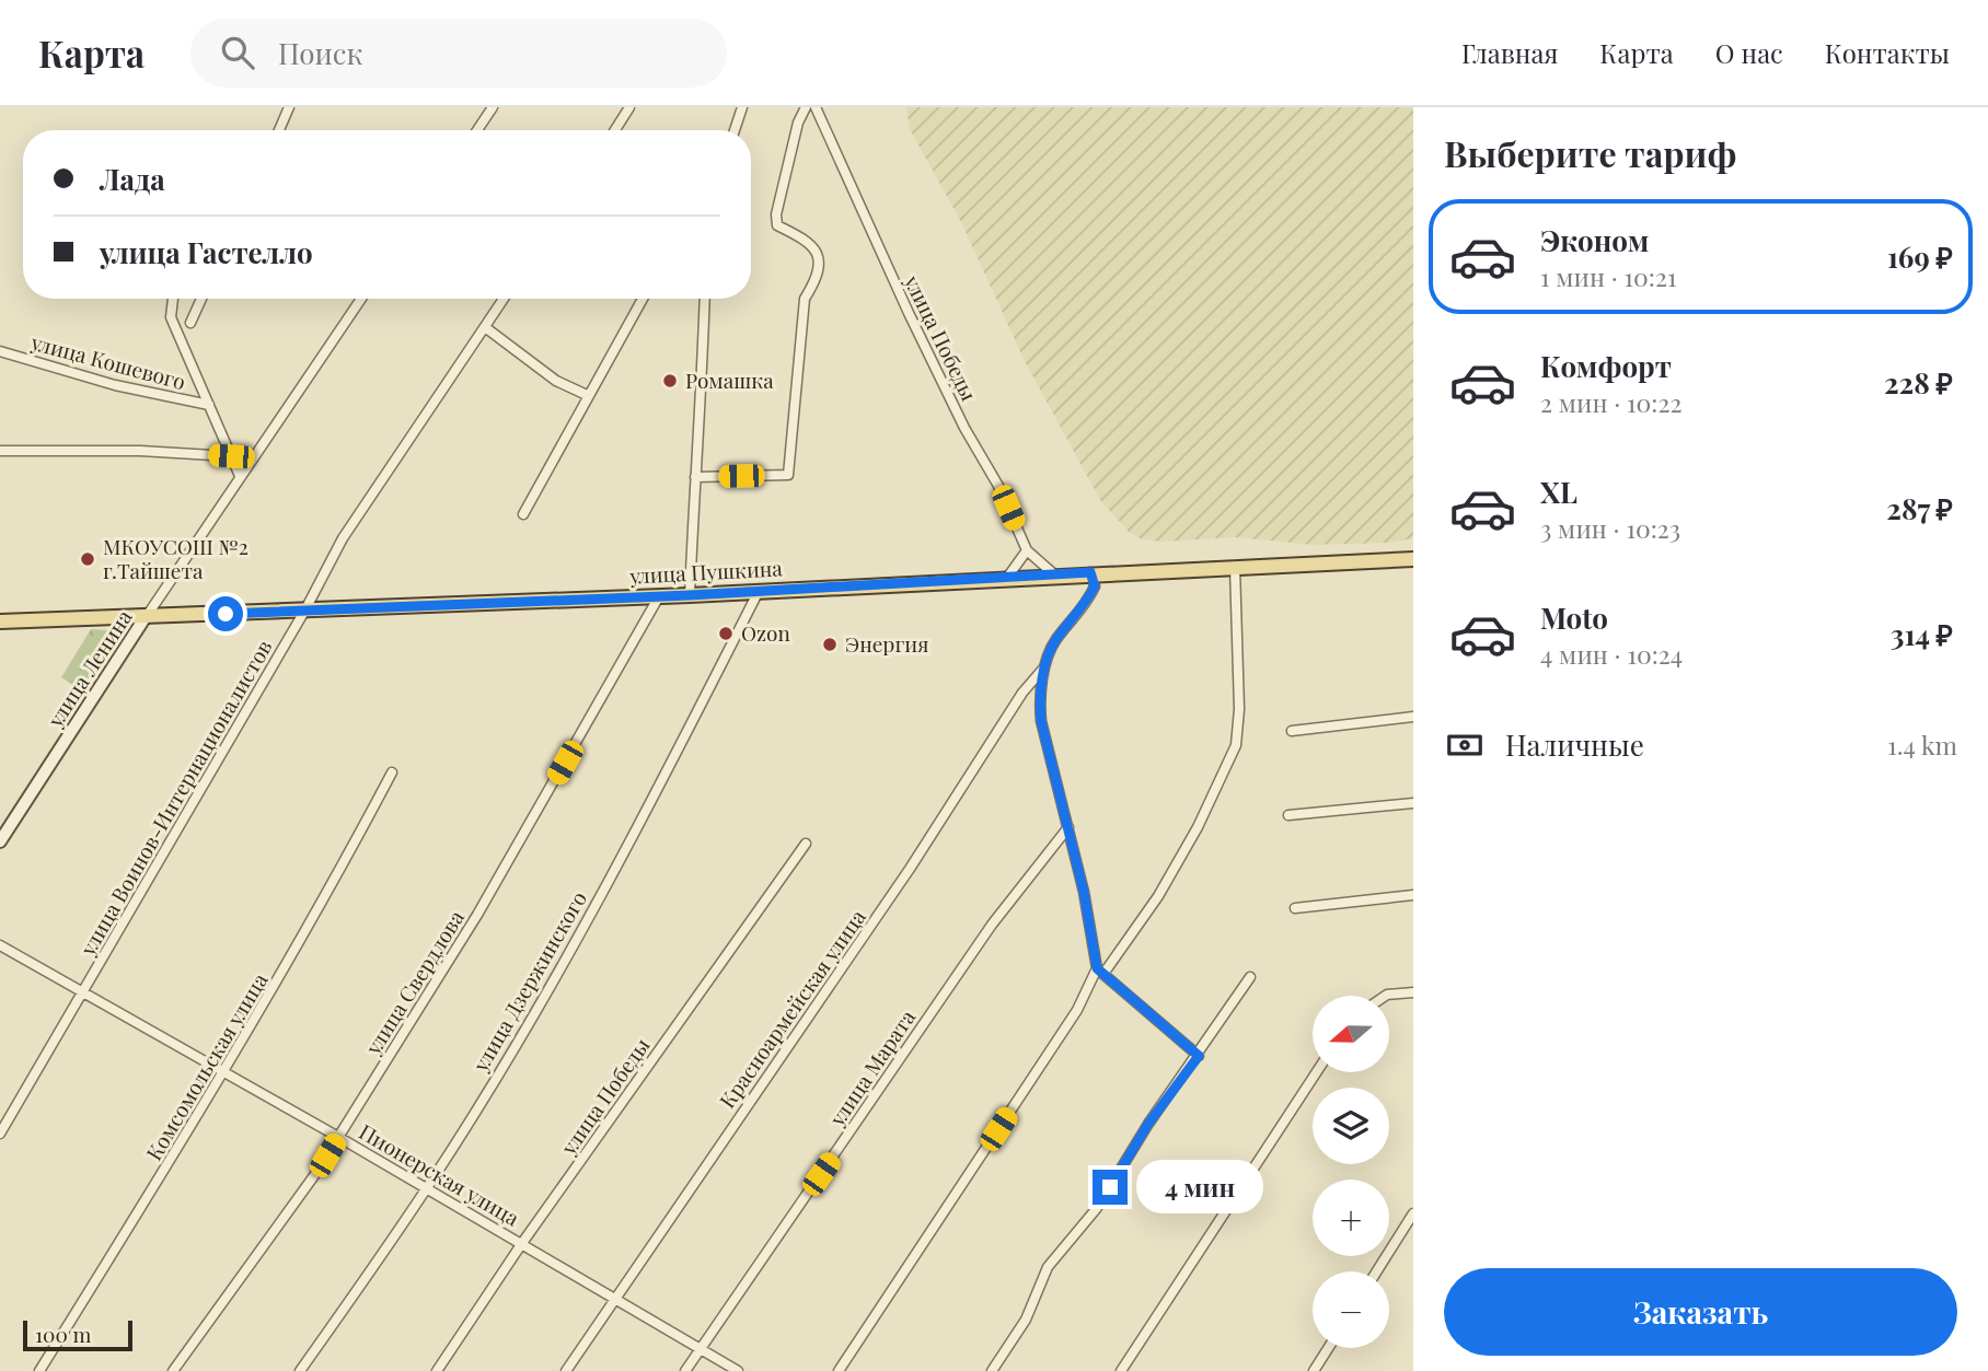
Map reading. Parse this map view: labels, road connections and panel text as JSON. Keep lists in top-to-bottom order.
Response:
{
  "streets": {
    "main road": ["улица Пушкина", "улица Ленина"],
    "street": [
      "улица Победы",
      "улица Кошевого",
      "улица Воинов-Интернационалистов",
      "улица Дзержинского",
      "улица Свердлова",
      "Красноармейская улица",
      "Комсомольская улица",
      "улица Марата",
      "Пионерская улица"
    ]
  },
  "crossings": [
    ["улица Победы", "Пионерская улица"],
    ["улица Пушкина", "улица Ленина"],
    ["улица Пушкина", "улица Воинов-Интернационалистов"],
    ["улица Пушкина", "улица Дзержинского"],
    ["улица Пушкина", "улица Свердлова"],
    ["улица Воинов-Интернационалистов", "Пионерская улица"],
    ["улица Дзержинского", "Пионерская улица"],
    ["улица Свердлова", "Пионерская улица"],
    ["Красноармейская улица", "Пионерская улица"],
    ["Комсомольская улица", "Пионерская улица"],
    ["улица Марата", "Пионерская улица"]
  ],
  "places": [
    "Ромашка",
    "МКОУСОШ №2 г.Тайшета",
    "Ozon",
    "Энергия"
  ],
  "scale_bar": "100 m",
  "north": "left",
  "page": {
    "header": "Карта",
    "search": "Поиск",
    "nav": [
      "Главная",
      "Карта",
      "О нас",
      "Контакты"
    ],
    "heading": "Выберите тариф",
    "banner": ["Лада", "улица Гастелло"],
    "list": [
      {
        "name": "Эконом",
        "note": "1 мин · 10:21",
        "value": "169 ₽"
      },
      {
        "name": "Комфорт",
        "note": "2 мин · 10:22",
        "value": "228 ₽"
      },
      {
        "name": "XL",
        "note": "3 мин · 10:23",
        "value": "287 ₽"
      },
      {
        "name": "Moto",
        "note": "4 мин · 10:24",
        "value": "314 ₽"
      }
    ],
    "pay": ["Наличные", "1.4 km"],
    "map_buttons": ["+", "−"],
    "bubble": "4 мин",
    "buttons": "Заказать",
    "scale": "100 m"
  }
}
